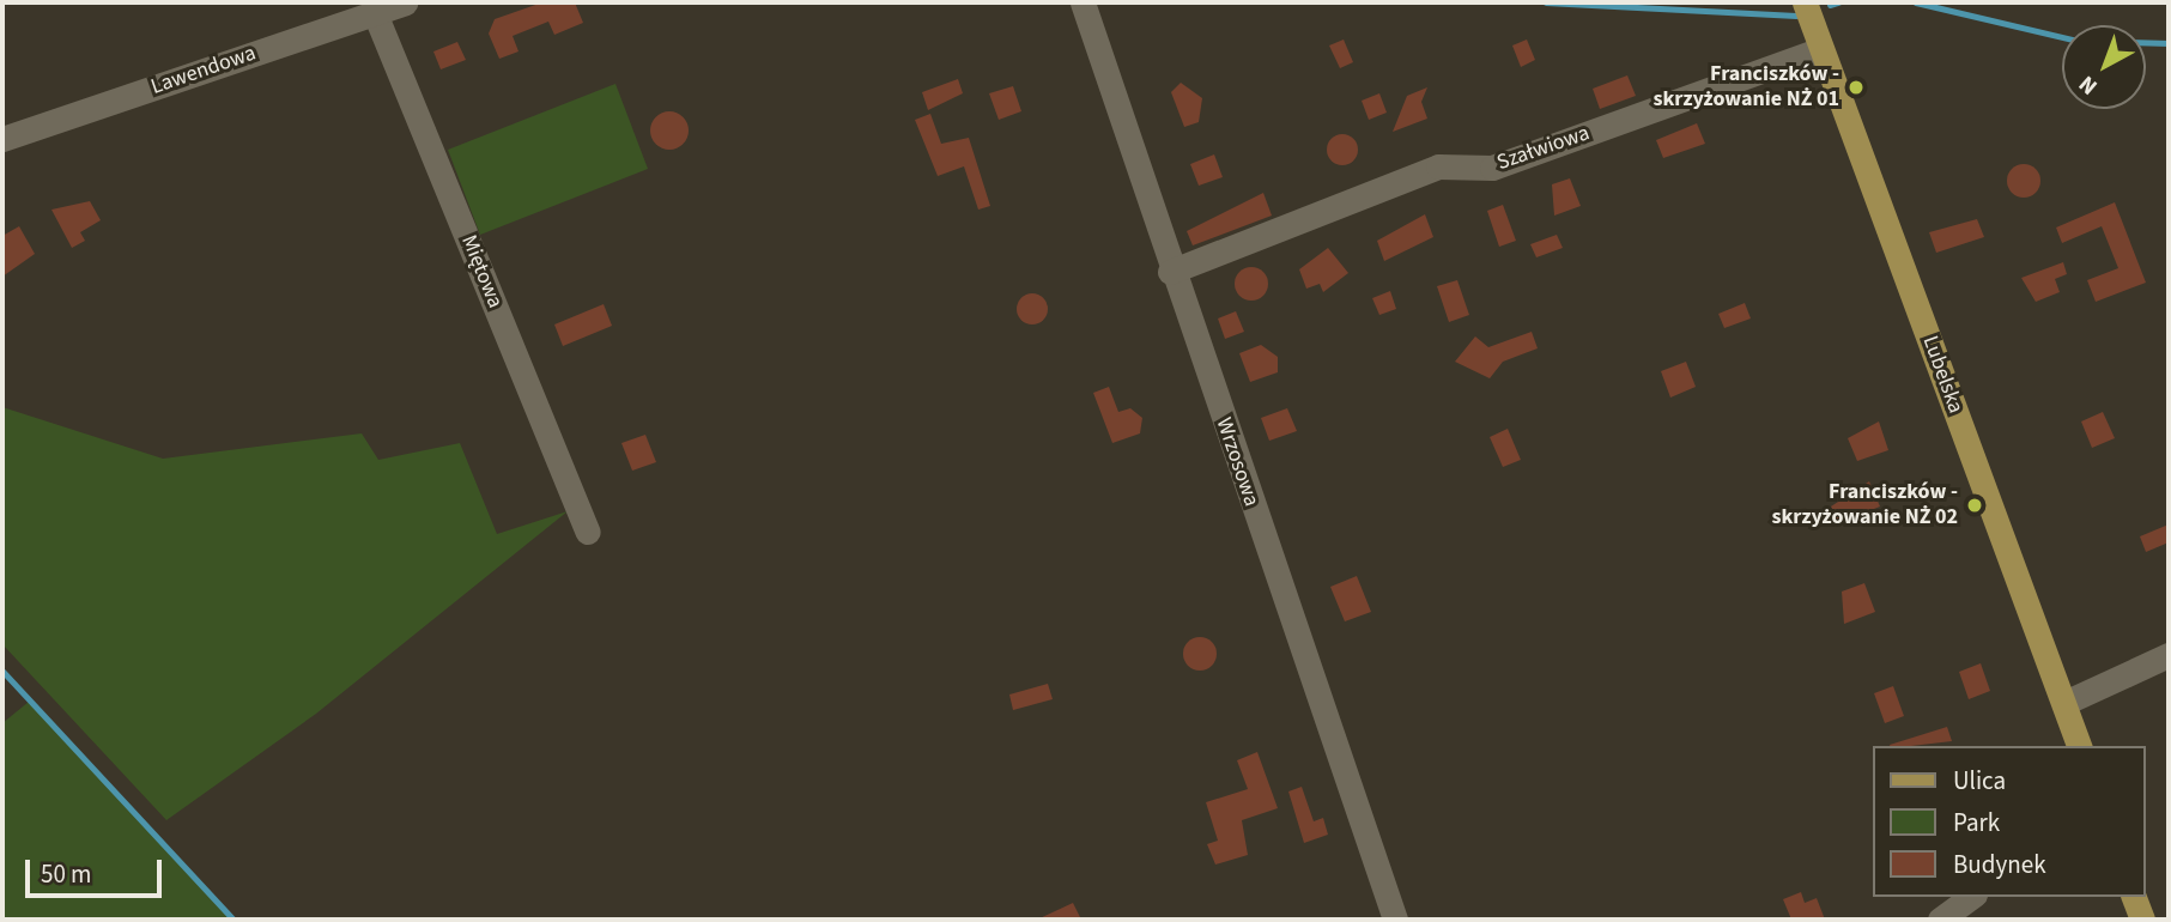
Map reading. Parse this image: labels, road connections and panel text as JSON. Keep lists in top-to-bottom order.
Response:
{
  "streets": {
    "main road": ["Lubelska"],
    "street": [
      "Lawendowa",
      "Szałwiowa",
      "Miętowa",
      "Wrzosowa"
    ]
  },
  "crossings": [
    ["Lawendowa", "Miętowa"],
    ["Szałwiowa", "Lubelska"],
    ["Szałwiowa", "Wrzosowa"]
  ],
  "places": ["Franciszków - skrzyżowanie NŻ 01", "Franciszków - skrzyżowanie NŻ 02"],
  "legend": ["Ulica", "Park", "Budynek"],
  "scale_bar": "50 m",
  "north": "bottom left"
}
